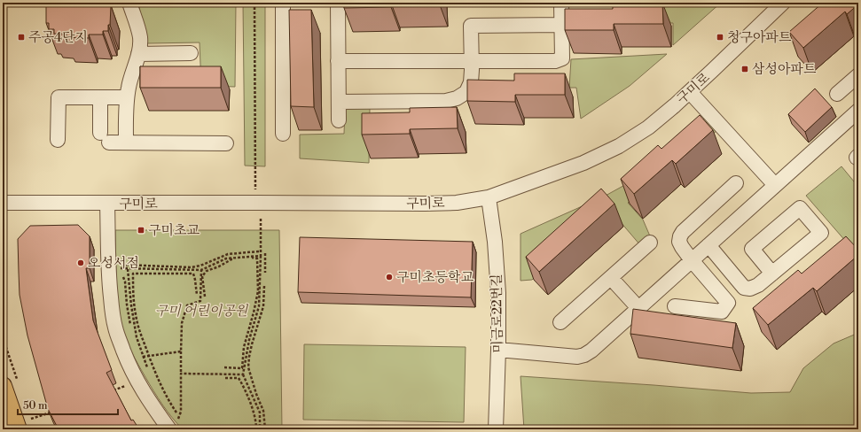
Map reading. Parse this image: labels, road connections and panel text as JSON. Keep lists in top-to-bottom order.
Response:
{
  "streets": {
    "street": ["구미로", "미금로22번길"]
  },
  "crossings": [
    ["구미로", "미금로22번길"]
  ],
  "parks": ["구미 어린이공원"],
  "places": {
    "transit": [
      "주공4단지",
      "청구아파트",
      "삼성아파트",
      "구미초교"
    ],
    "other": ["오성서점", "구미초등학교"]
  },
  "scale_bar": "50 m"
}
